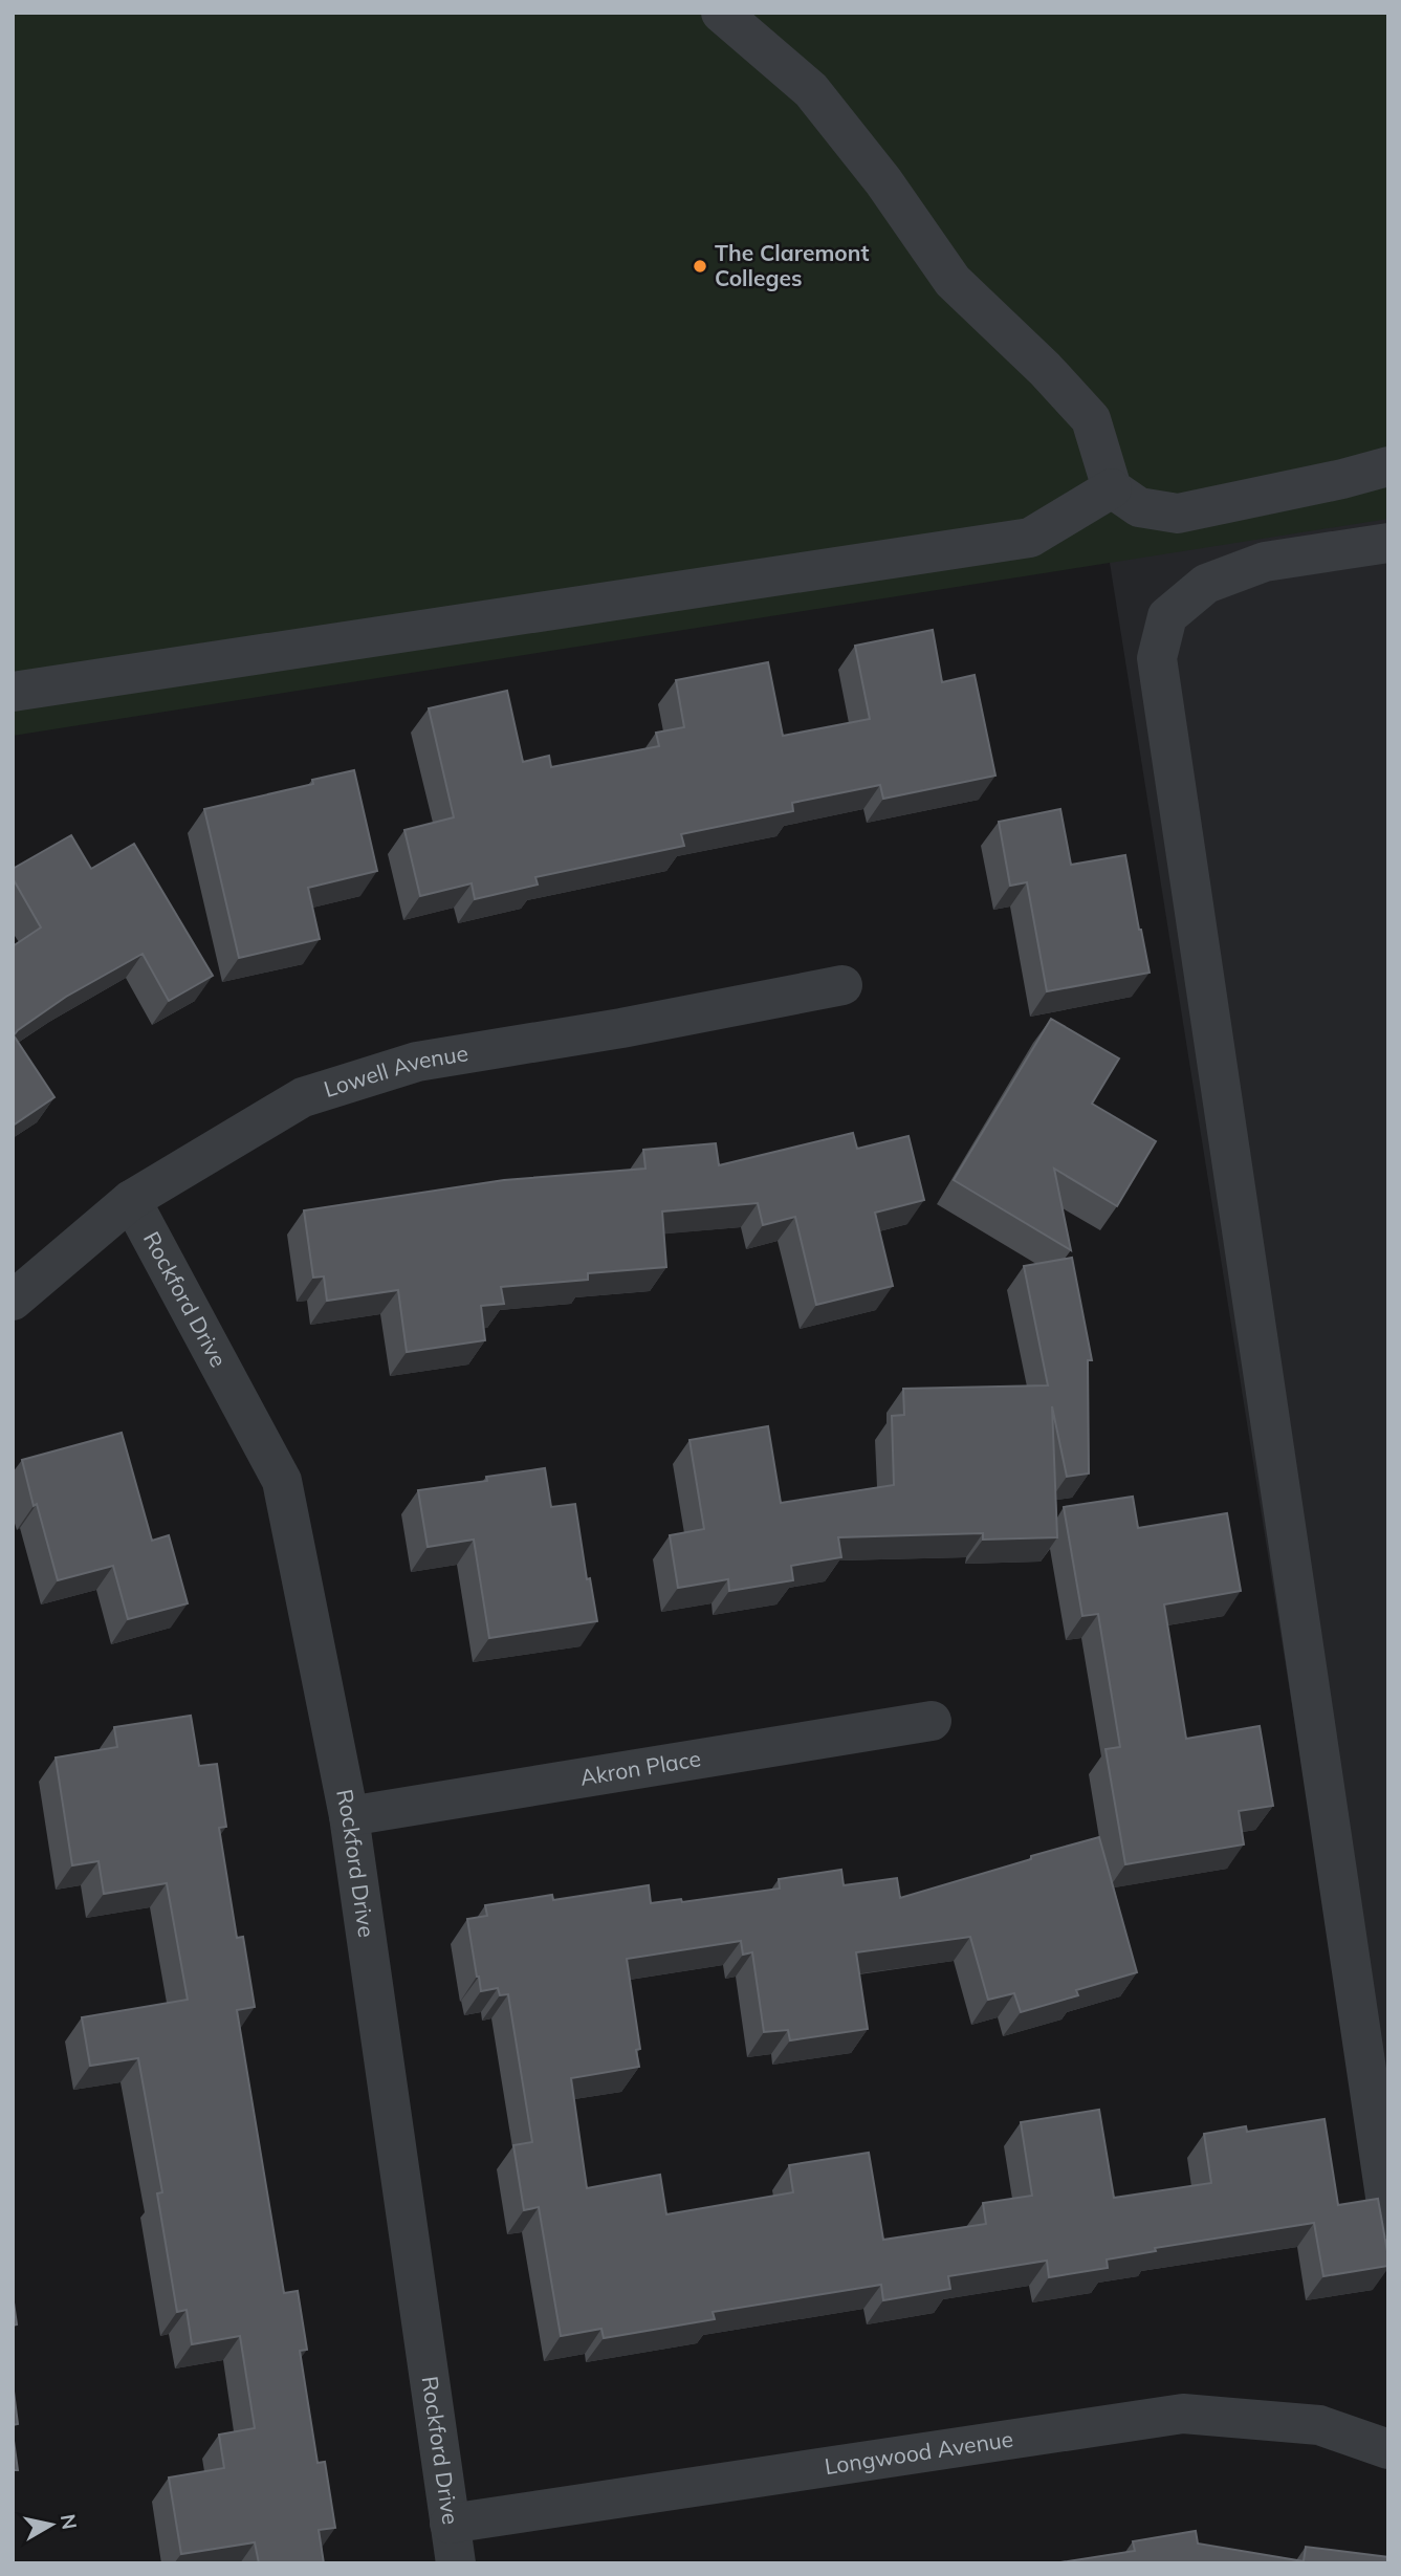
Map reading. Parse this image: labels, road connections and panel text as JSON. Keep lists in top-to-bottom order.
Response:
{
  "streets": {
    "street": [
      "Lowell Avenue",
      "Rockford Drive",
      "Akron Place",
      "Longwood Avenue"
    ]
  },
  "crossings": [
    ["Lowell Avenue", "Rockford Drive"],
    ["Rockford Drive", "Akron Place"],
    ["Rockford Drive", "Longwood Avenue"]
  ],
  "places": ["The Claremont Colleges"],
  "north": "right"
}
